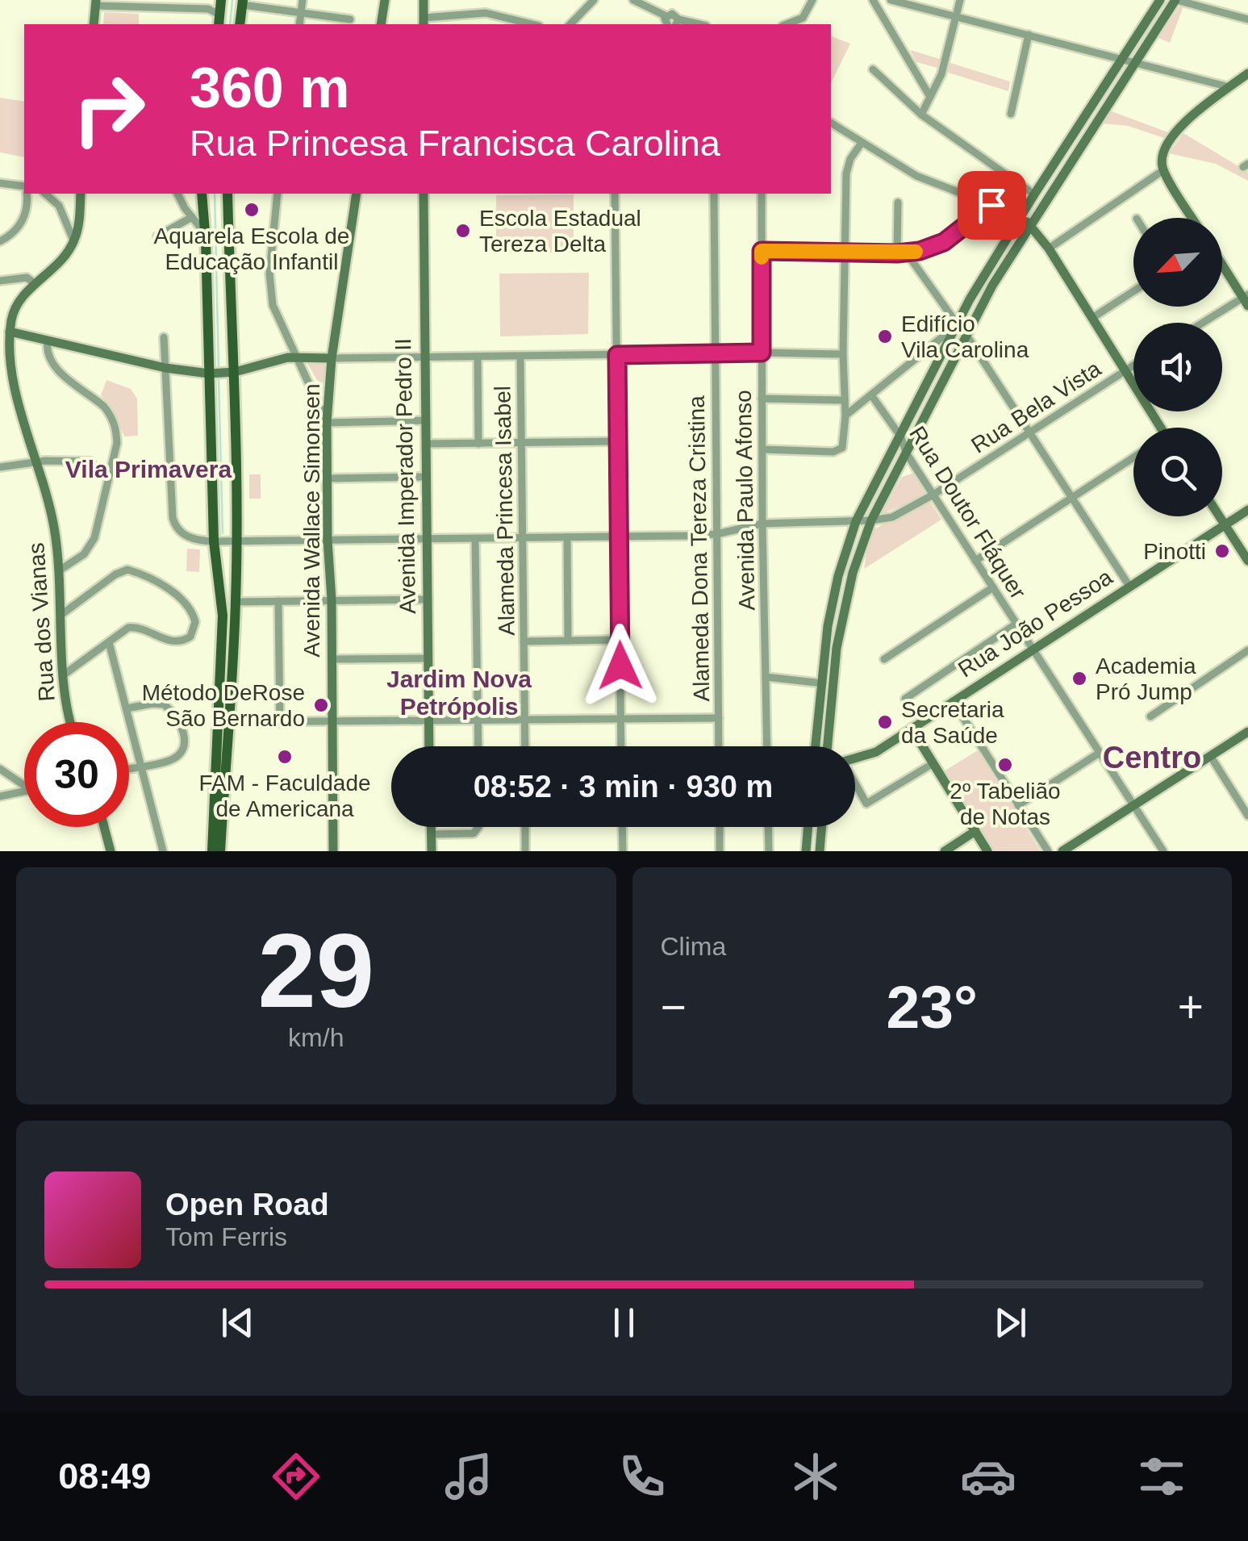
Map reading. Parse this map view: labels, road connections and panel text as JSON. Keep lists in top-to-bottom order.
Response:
{
  "streets": {
    "street": [
      "Rua Bela Vista",
      "Avenida Imperador Pedro II",
      "Avenida Paulo Afonso",
      "Alameda Princesa Isabel",
      "Rua Doutor Fláquer",
      "Avenida Wallace Simonsen",
      "Alameda Dona Tereza Cristina",
      "Rua dos Vianas",
      "Rua João Pessoa"
    ]
  },
  "crossings": [
    ["Rua Bela Vista", "Avenida Imperador Pedro II"],
    ["Rua Bela Vista", "Avenida Paulo Afonso"],
    ["Rua Bela Vista", "Alameda Princesa Isabel"],
    ["Rua Bela Vista", "Rua Doutor Fláquer"],
    ["Rua Bela Vista", "Avenida Wallace Simonsen"],
    ["Rua Bela Vista", "Alameda Dona Tereza Cristina"],
    ["Rua Doutor Fláquer", "Rua João Pessoa"]
  ],
  "districts": ["Vila Primavera", "Jardim Nova Petrópolis", "Centro"],
  "places": [
    "Aquarela Escola de Educação Infantil",
    "Escola Estadual Tereza Delta",
    "Edifício Vila Carolina",
    "Pinotti",
    "Academia Pró Jump",
    "Método DeRose São Bernardo",
    "Secretaria da Saúde",
    "FAM - Faculdade de Americana",
    "2º Tabelião de Notas"
  ],
  "north": "bottom left",
  "page": {
    "turn": ["360 m", "Rua Princesa Francisca Carolina"],
    "limit": "30",
    "trip": "08:52 · 3 min · 930 m",
    "tile": [
      ["29", "km/h"],
      "Clima"
    ],
    "heat": ["−", "23°", "+"],
    "song": ["Open Road", "Tom Ferris"],
    "tabs": "08:49"
  }
}
